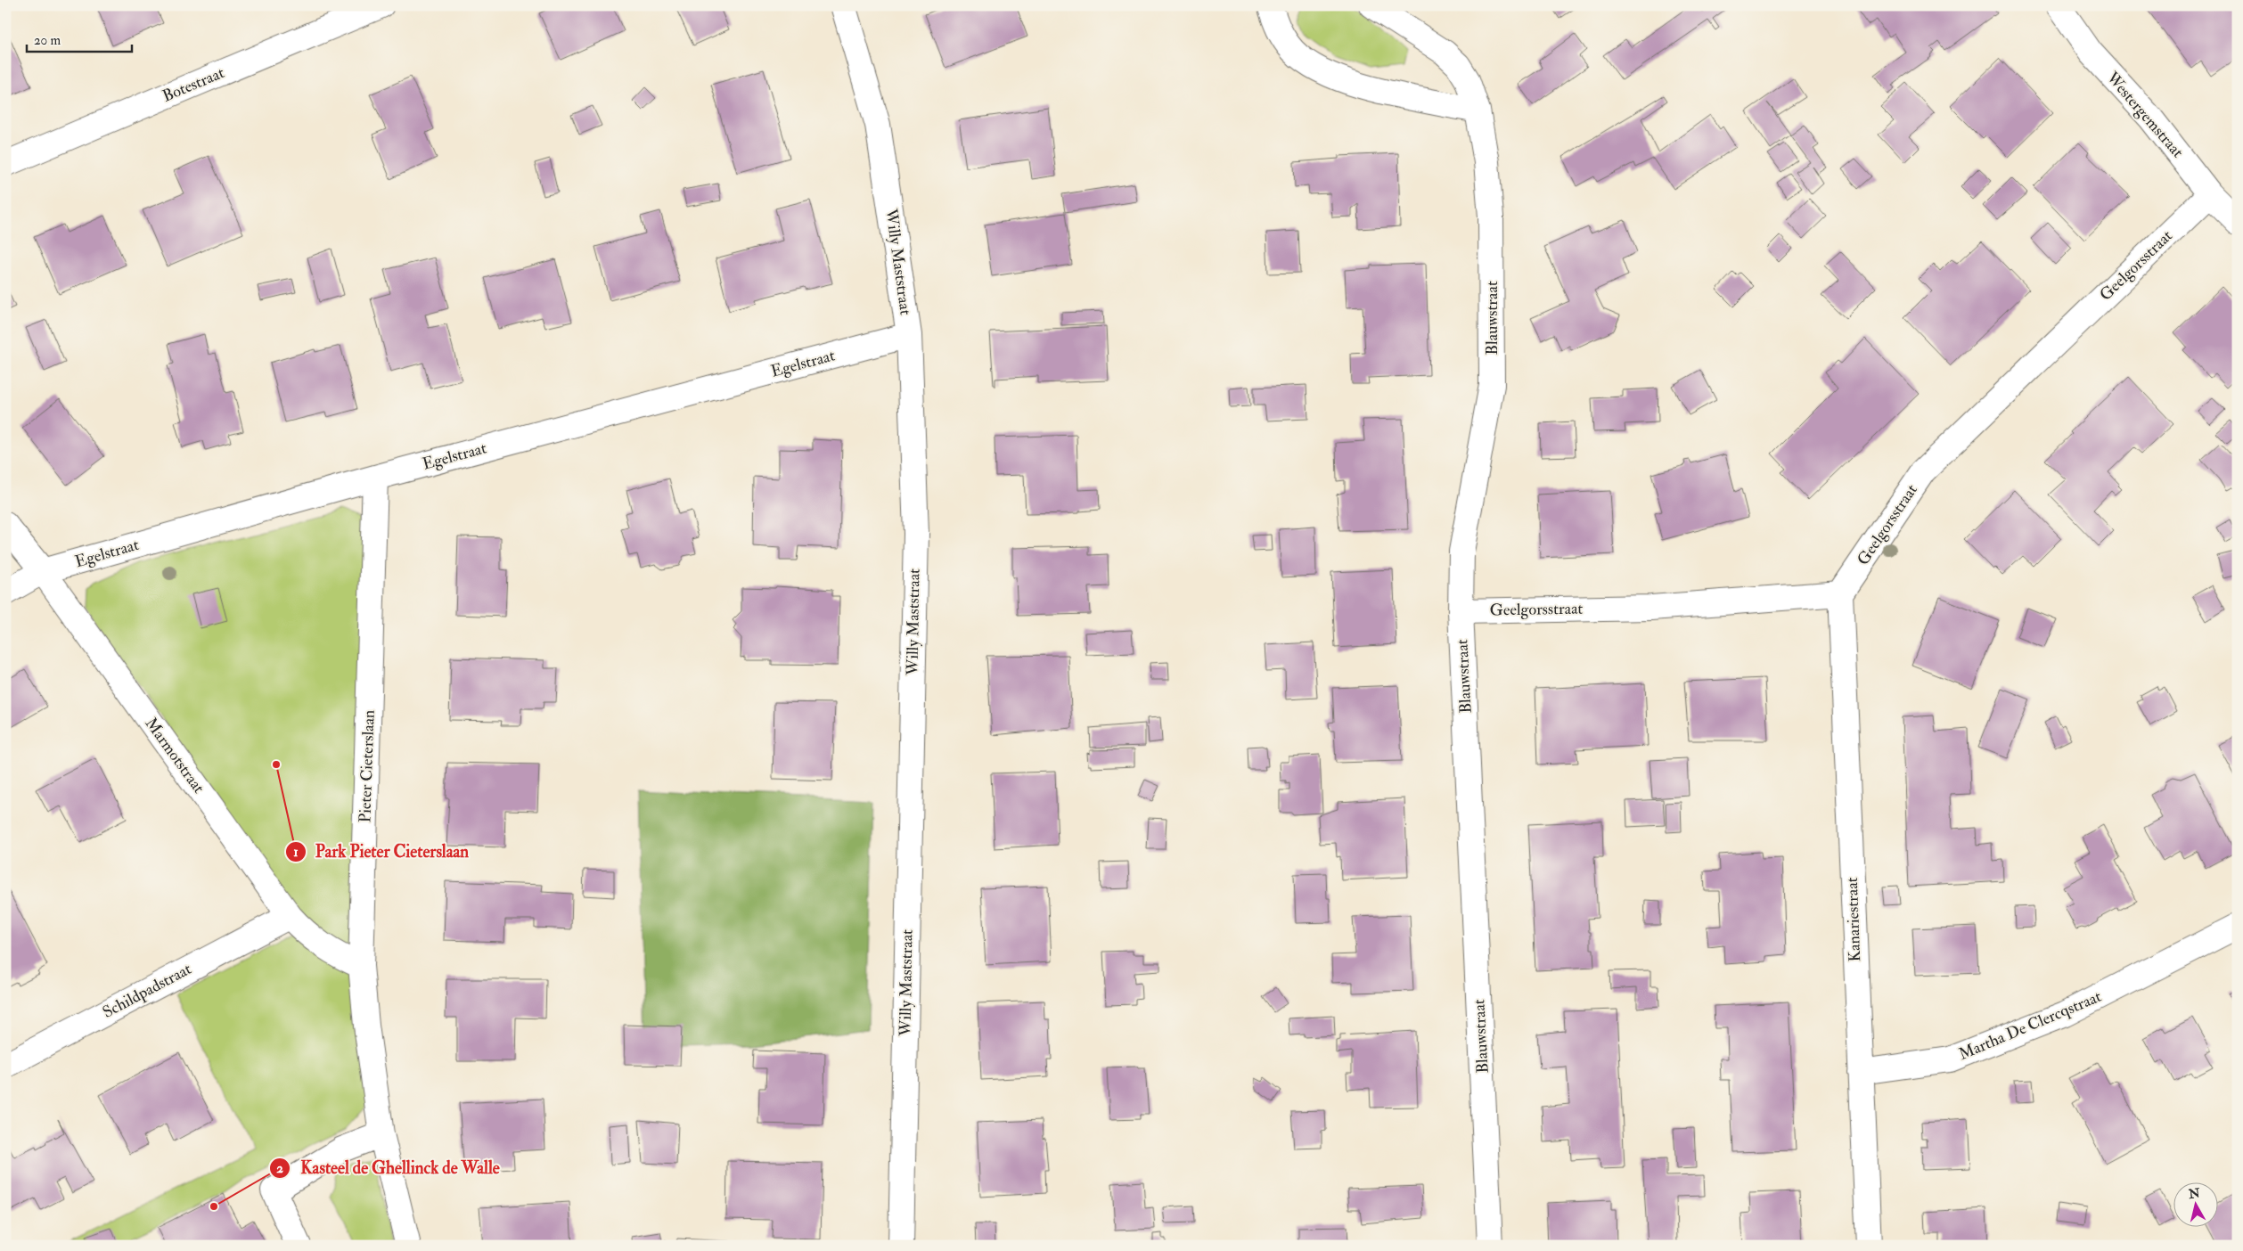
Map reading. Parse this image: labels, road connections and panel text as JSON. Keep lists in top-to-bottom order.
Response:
{
  "streets": {
    "street": [
      "Botestraat",
      "Westergemstraat",
      "Willy Maststraat",
      "Geelgorsstraat",
      "Blauwstraat",
      "Egelstraat",
      "Marmotstraat",
      "Pieter Cieterslaan",
      "Kanariestraat",
      "Schildpadstraat",
      "Martha De Clercqstraat"
    ]
  },
  "crossings": [
    ["Westergemstraat", "Geelgorsstraat"],
    ["Willy Maststraat", "Egelstraat"],
    ["Geelgorsstraat", "Blauwstraat"],
    ["Geelgorsstraat", "Kanariestraat"],
    ["Egelstraat", "Marmotstraat"],
    ["Egelstraat", "Pieter Cieterslaan"],
    ["Marmotstraat", "Pieter Cieterslaan"],
    ["Marmotstraat", "Schildpadstraat"],
    ["Kanariestraat", "Martha De Clercqstraat"]
  ],
  "places": ["Park Pieter Cieterslaan", "Kasteel de Ghellinck de Walle"],
  "scale_bar": "20 m",
  "north": "top"
}
